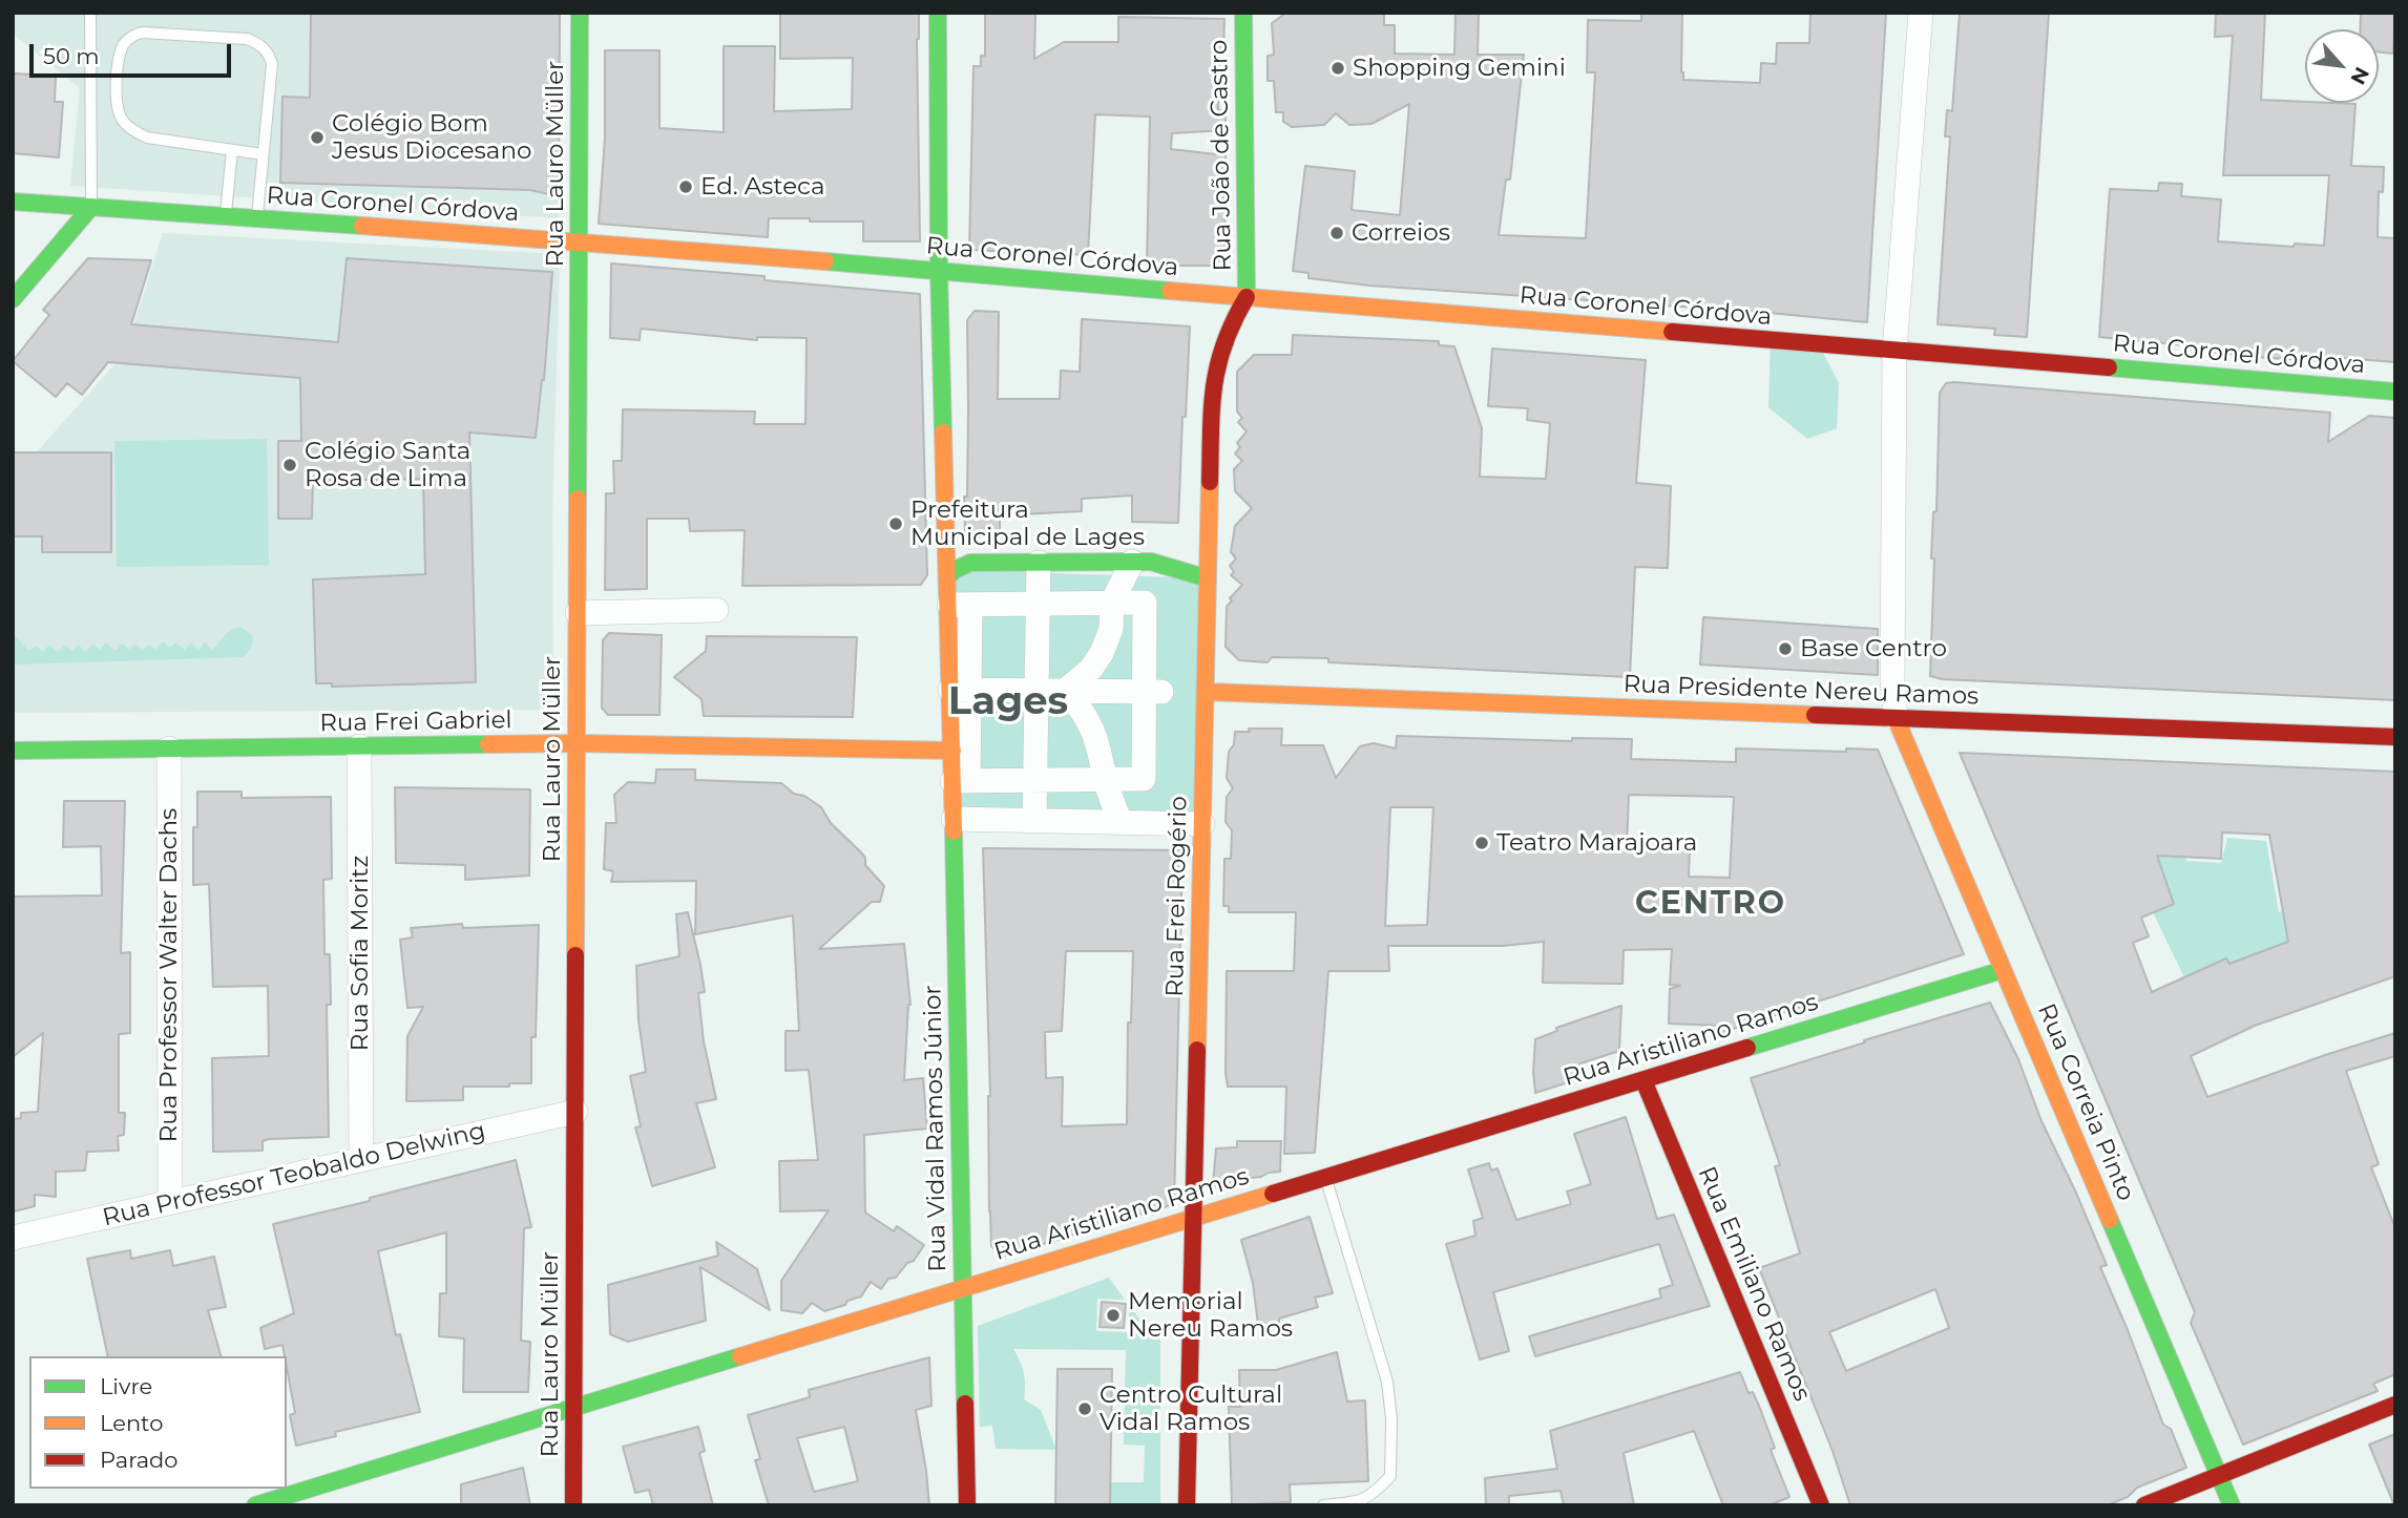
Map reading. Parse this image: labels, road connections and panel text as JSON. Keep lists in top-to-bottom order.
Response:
{
  "streets": {
    "street": [
      "Rua João de Castro",
      "Rua Lauro Müller",
      "Rua Coronel Córdova",
      "Rua Presidente Nereu Ramos",
      "Rua Frei Gabriel",
      "Rua Frei Rogério",
      "Rua Sofia Moritz",
      "Rua Professor Walter Dachs",
      "Rua Aristiliano Ramos",
      "Rua Correia Pinto",
      "Rua Vidal Ramos Júnior",
      "Rua Professor Teobaldo Delwing",
      "Rua Emiliano Ramos"
    ]
  },
  "crossings": [
    ["Rua João de Castro", "Rua Coronel Córdova"],
    ["Rua João de Castro", "Rua Frei Rogério"],
    ["Rua Lauro Müller", "Rua Coronel Córdova"],
    ["Rua Lauro Müller", "Rua Frei Gabriel"],
    ["Rua Lauro Müller", "Rua Aristiliano Ramos"],
    ["Rua Lauro Müller", "Rua Professor Teobaldo Delwing"],
    ["Rua Coronel Córdova", "Rua Frei Rogério"],
    ["Rua Presidente Nereu Ramos", "Rua Frei Rogério"],
    ["Rua Presidente Nereu Ramos", "Rua Correia Pinto"],
    ["Rua Frei Gabriel", "Rua Sofia Moritz"],
    ["Rua Frei Gabriel", "Rua Professor Walter Dachs"],
    ["Rua Frei Gabriel", "Rua Vidal Ramos Júnior"],
    ["Rua Frei Rogério", "Rua Aristiliano Ramos"],
    ["Rua Sofia Moritz", "Rua Professor Teobaldo Delwing"],
    ["Rua Professor Walter Dachs", "Rua Professor Teobaldo Delwing"],
    ["Rua Aristiliano Ramos", "Rua Correia Pinto"],
    ["Rua Aristiliano Ramos", "Rua Vidal Ramos Júnior"],
    ["Rua Aristiliano Ramos", "Rua Emiliano Ramos"]
  ],
  "districts": ["Lages", "CENTRO"],
  "places": [
    "Shopping Gemini",
    "Colégio Bom Jesus Diocesano",
    "Ed. Asteca",
    "Correios",
    "Colégio Santa Rosa de Lima",
    "Prefeitura Municipal de Lages",
    "Base Centro",
    "Teatro Marajoara",
    "Memorial Nereu Ramos",
    "Centro Cultural Vidal Ramos"
  ],
  "legend": ["Livre", "Lento", "Parado"],
  "scale_bar": "50 m",
  "north": "bottom right"
}
